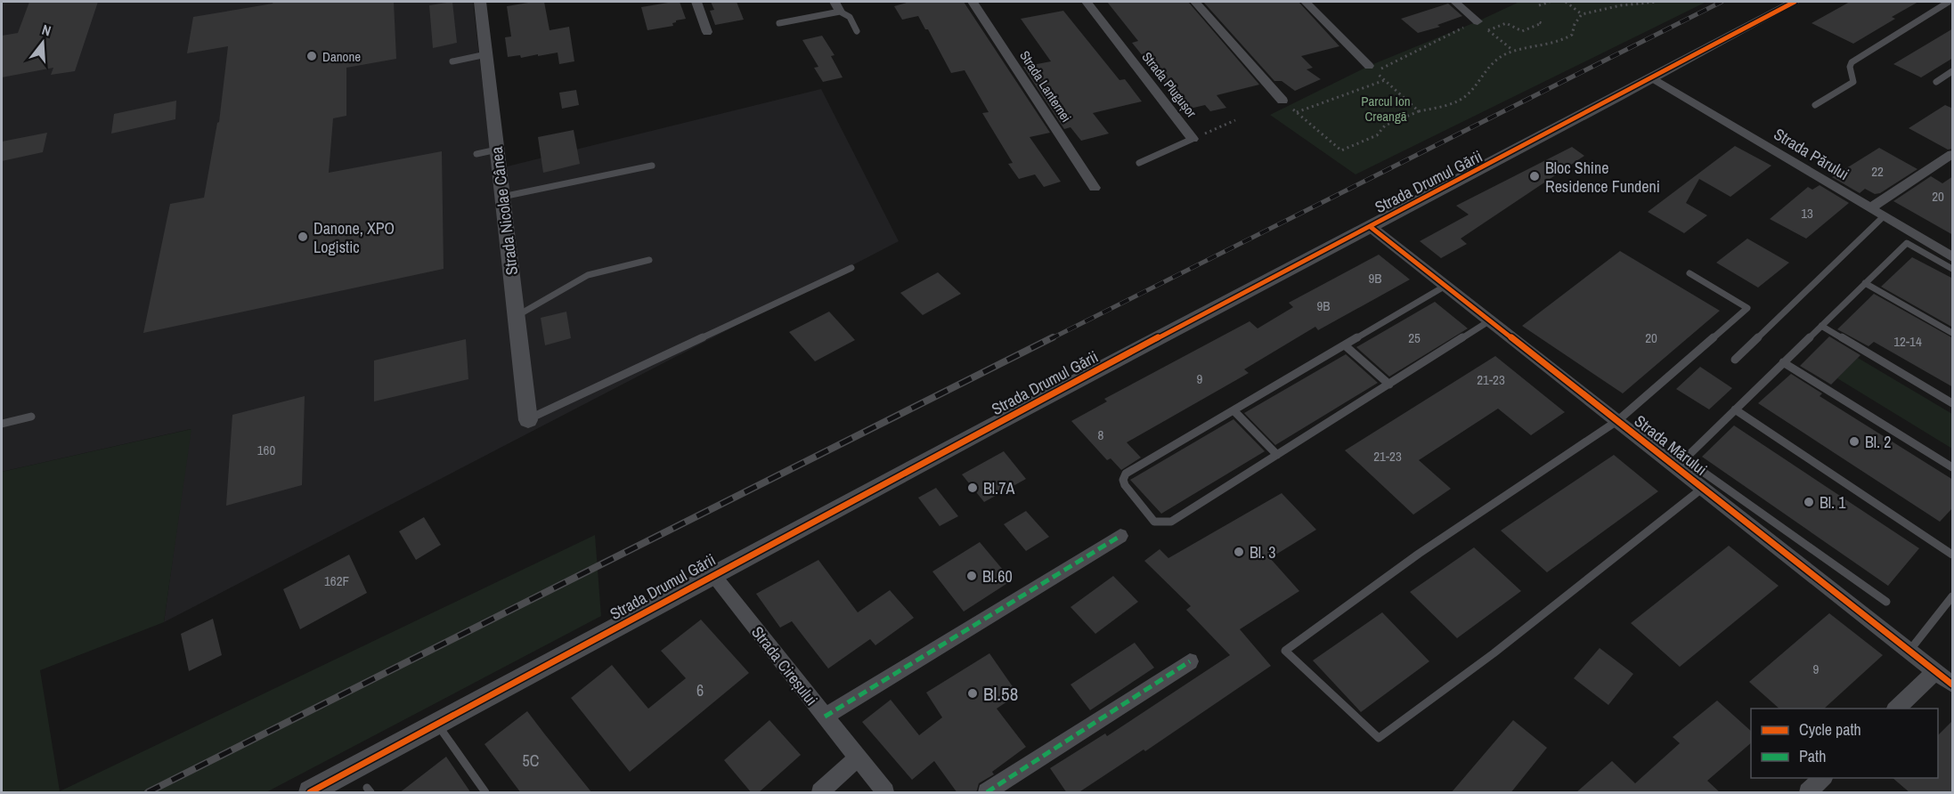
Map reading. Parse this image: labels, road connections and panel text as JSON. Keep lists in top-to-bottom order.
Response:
{
  "streets": {
    "street": [
      "Strada Plugușor",
      "Strada Lanternei",
      "Strada Părului",
      "Strada Drumul Gării",
      "Strada Nicolae Cânea",
      "Strada Mărului",
      "Strada Cireșului"
    ]
  },
  "crossings": [
    ["Strada Părului", "Strada Drumul Gării"],
    ["Strada Drumul Gării", "Strada Mărului"],
    ["Strada Drumul Gării", "Strada Cireșului"]
  ],
  "parks": ["Parcul Ion Creangă"],
  "places": [
    "Danone",
    "Bloc Shine Residence Fundeni",
    "Danone, XPO Logistic",
    "Bl. 2",
    "Bl.7A",
    "Bl. 1",
    "Bl. 3",
    "Bl.60",
    "Bl.58"
  ],
  "house_numbers": [
    "22",
    "20",
    "13",
    "9B",
    "9B",
    "25",
    "20",
    "12-14",
    "9",
    "21-23",
    "8",
    "160",
    "21-23",
    "162F",
    "9",
    "6",
    "5C"
  ],
  "legend": ["Cycle path", "Path"],
  "north": "top"
}
